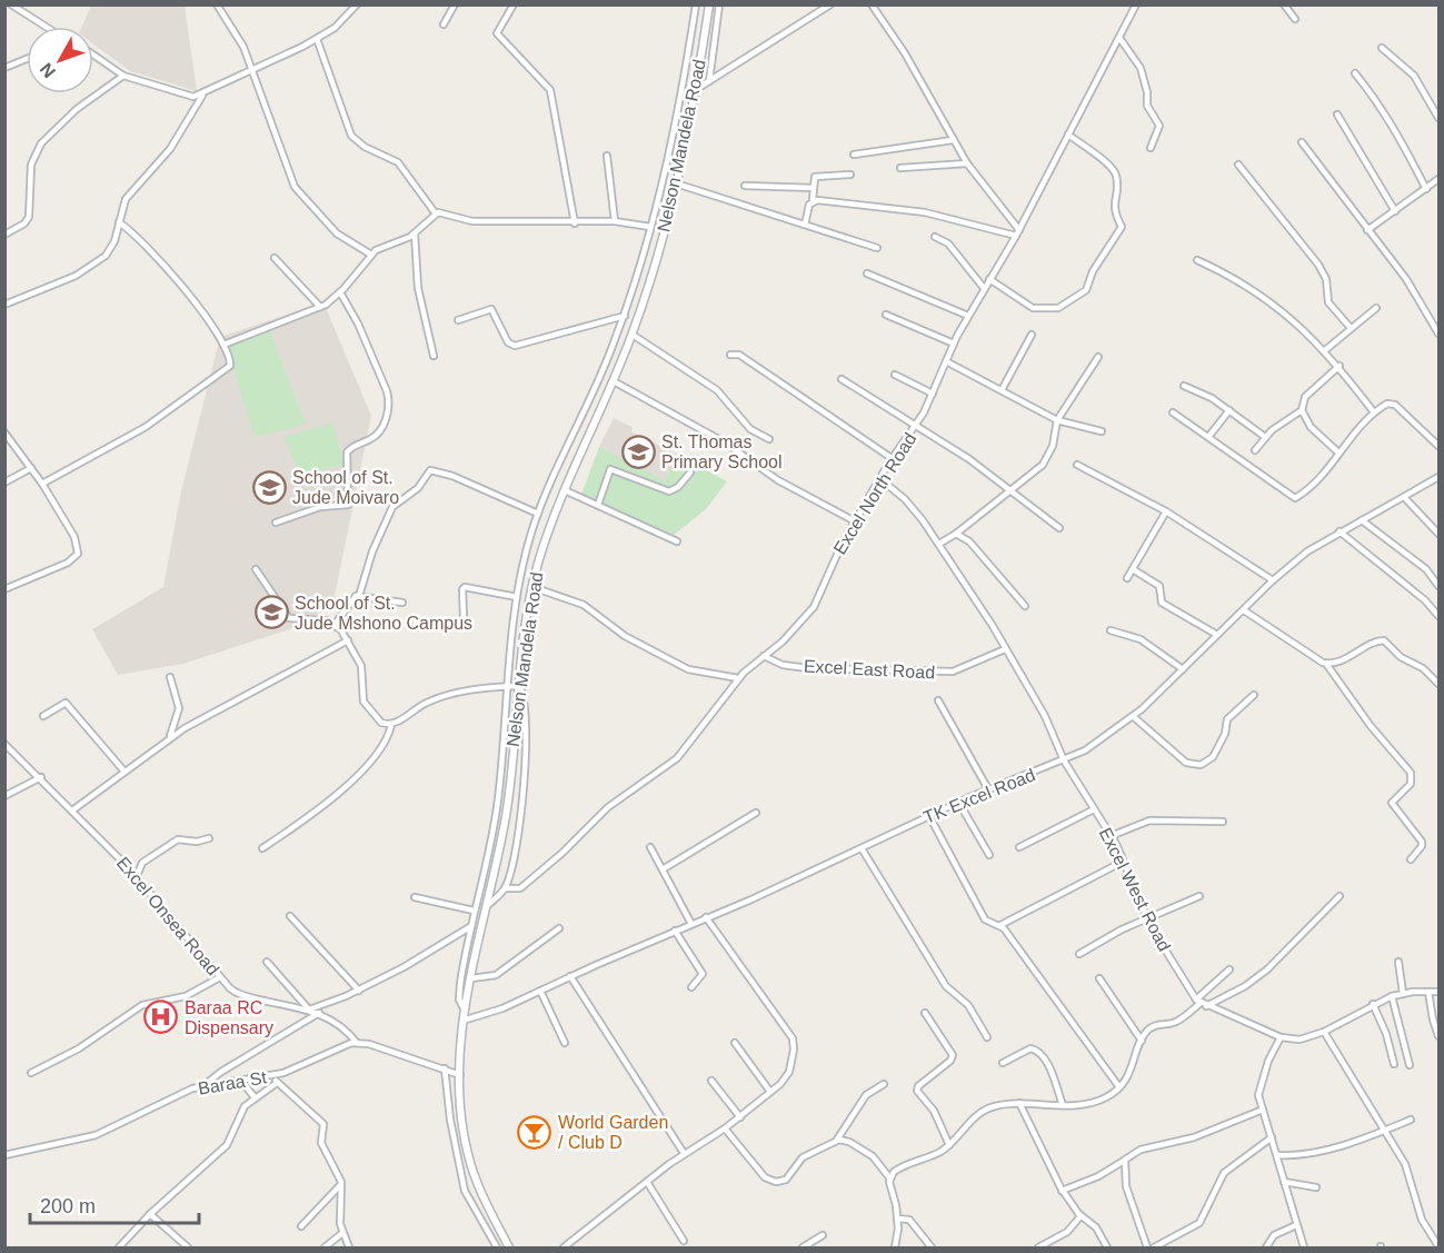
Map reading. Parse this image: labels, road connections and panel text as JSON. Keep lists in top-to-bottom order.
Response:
{
  "streets": {
    "main road": ["Nelson Mandela Road"],
    "street": [
      "Excel North Road",
      "Excel East Road",
      "TK Excel Road",
      "Excel West Road",
      "Excel Onsea Road",
      "Baraa St"
    ]
  },
  "crossings": [
    ["Nelson Mandela Road", "TK Excel Road"],
    ["Excel North Road", "Excel East Road"],
    ["TK Excel Road", "Excel West Road"],
    ["Excel Onsea Road", "Baraa St"]
  ],
  "places": {
    "school or university": ["St. Thomas Primary School", "School of St. Jude Moivaro", "School of St. Jude Mshono Campus"],
    "hospital": ["Baraa RC Dispensary"],
    "bar": ["World Garden / Club D"]
  },
  "scale_bar": "200 m",
  "north": "bottom left"
}
